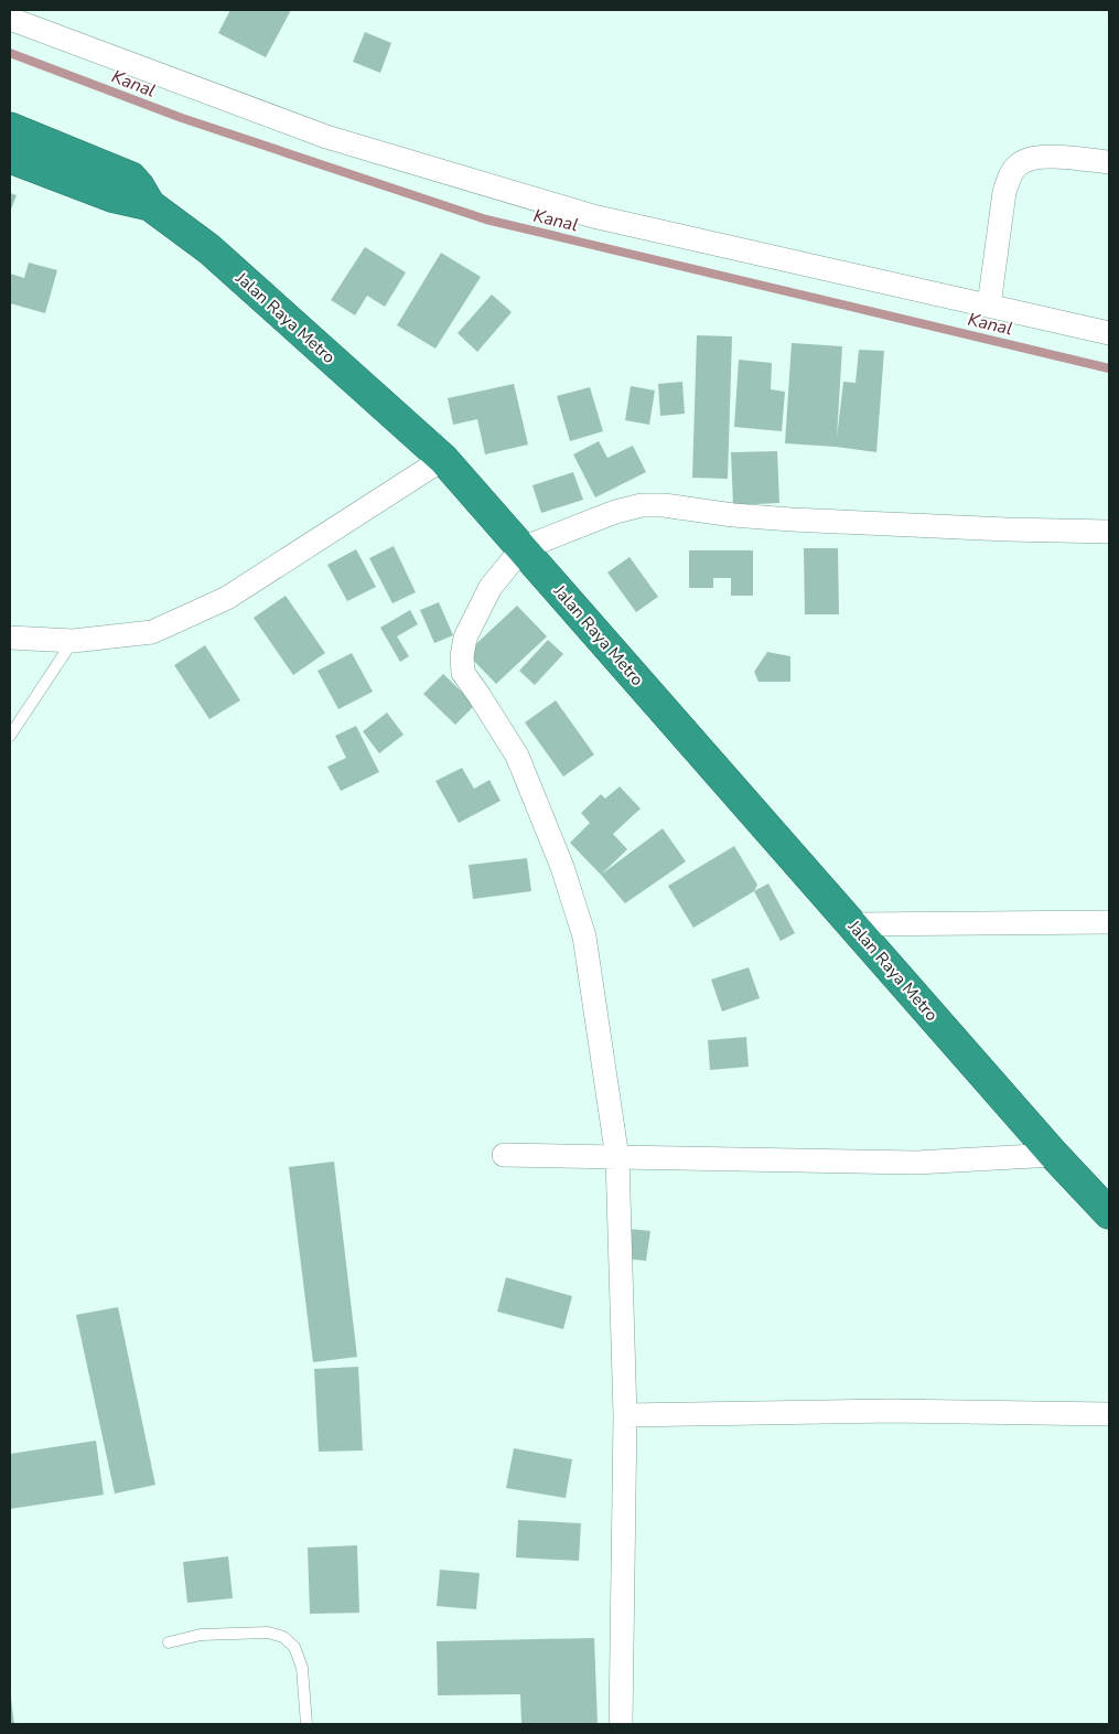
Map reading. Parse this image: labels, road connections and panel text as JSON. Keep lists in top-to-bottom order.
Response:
{
  "streets": {
    "highway": ["Jalan Raya Metro"]
  },
  "water": ["Kanal"]
}
